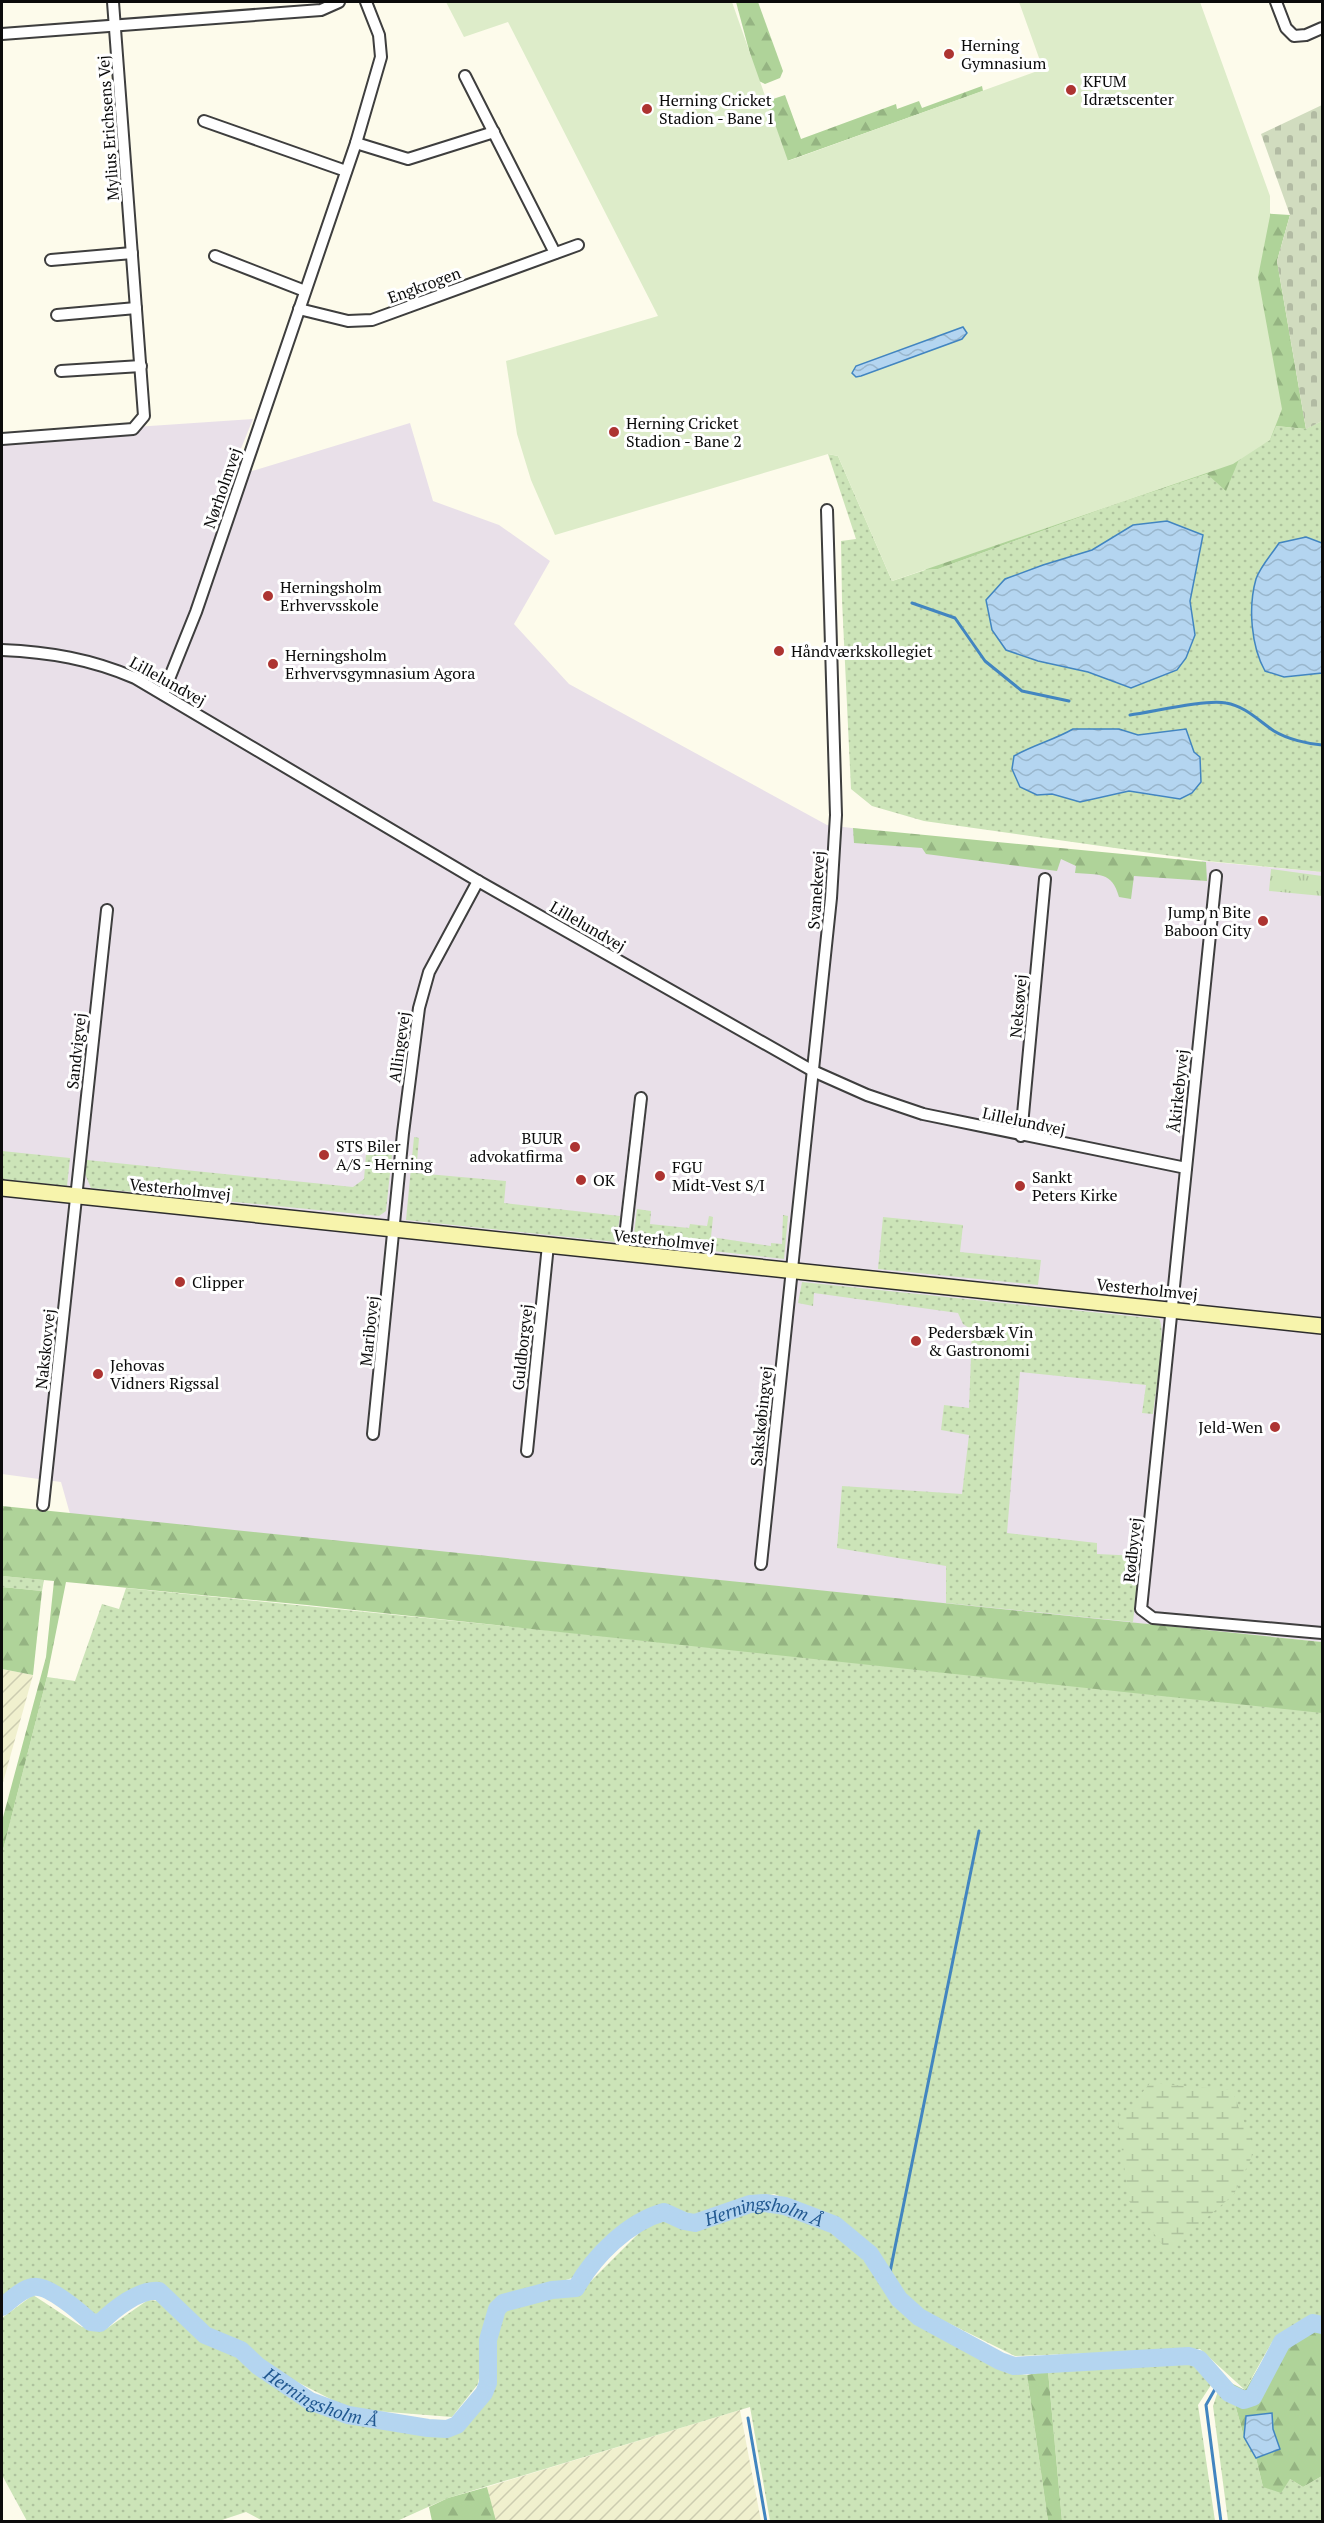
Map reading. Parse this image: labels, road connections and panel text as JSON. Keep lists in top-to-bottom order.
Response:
{
  "streets": {
    "street": [
      "Mylius Erichsens Vej",
      "Engkrogen",
      "Nørholmvej",
      "Lillelundvej",
      "Svanekevej",
      "Neksøvej",
      "Allingevej",
      "Sandvigvej",
      "Åkirkebyvej",
      "Vesterholmvej",
      "Maribovej",
      "Guldborgvej",
      "Nakskovvej",
      "Sakskøbingvej",
      "Rødbyvej"
    ]
  },
  "crossings": [
    ["Engkrogen", "Nørholmvej"],
    ["Nørholmvej", "Lillelundvej"],
    ["Lillelundvej", "Svanekevej"],
    ["Lillelundvej", "Neksøvej"],
    ["Lillelundvej", "Allingevej"],
    ["Lillelundvej", "Åkirkebyvej"],
    ["Svanekevej", "Vesterholmvej"],
    ["Svanekevej", "Sakskøbingvej"],
    ["Allingevej", "Vesterholmvej"],
    ["Allingevej", "Maribovej"],
    ["Sandvigvej", "Vesterholmvej"],
    ["Sandvigvej", "Nakskovvej"],
    ["Åkirkebyvej", "Vesterholmvej"],
    ["Åkirkebyvej", "Rødbyvej"],
    ["Vesterholmvej", "Maribovej"],
    ["Vesterholmvej", "Guldborgvej"],
    ["Vesterholmvej", "Nakskovvej"],
    ["Vesterholmvej", "Sakskøbingvej"],
    ["Vesterholmvej", "Rødbyvej"]
  ],
  "water": ["Herningsholm Å"],
  "places": [
    "Herning Gymnasium",
    "KFUM Idrætscenter",
    "Herning Cricket Stadion - Bane 1",
    "Herning Cricket Stadion - Bane 2",
    "Herningsholm Erhvervsskole",
    "Håndværkskollegiet",
    "Herningsholm Erhvervsgymnasium Agora",
    "Jump n Bite Baboon City",
    "BUUR advokatfirma",
    "STS Biler A/S - Herning",
    "FGU Midt-Vest S/I",
    "OK",
    "Sankt Peters Kirke",
    "Clipper",
    "Pedersbæk Vin & Gastronomi",
    "Jehovas Vidners Rigssal",
    "Jeld-Wen"
  ]
}
